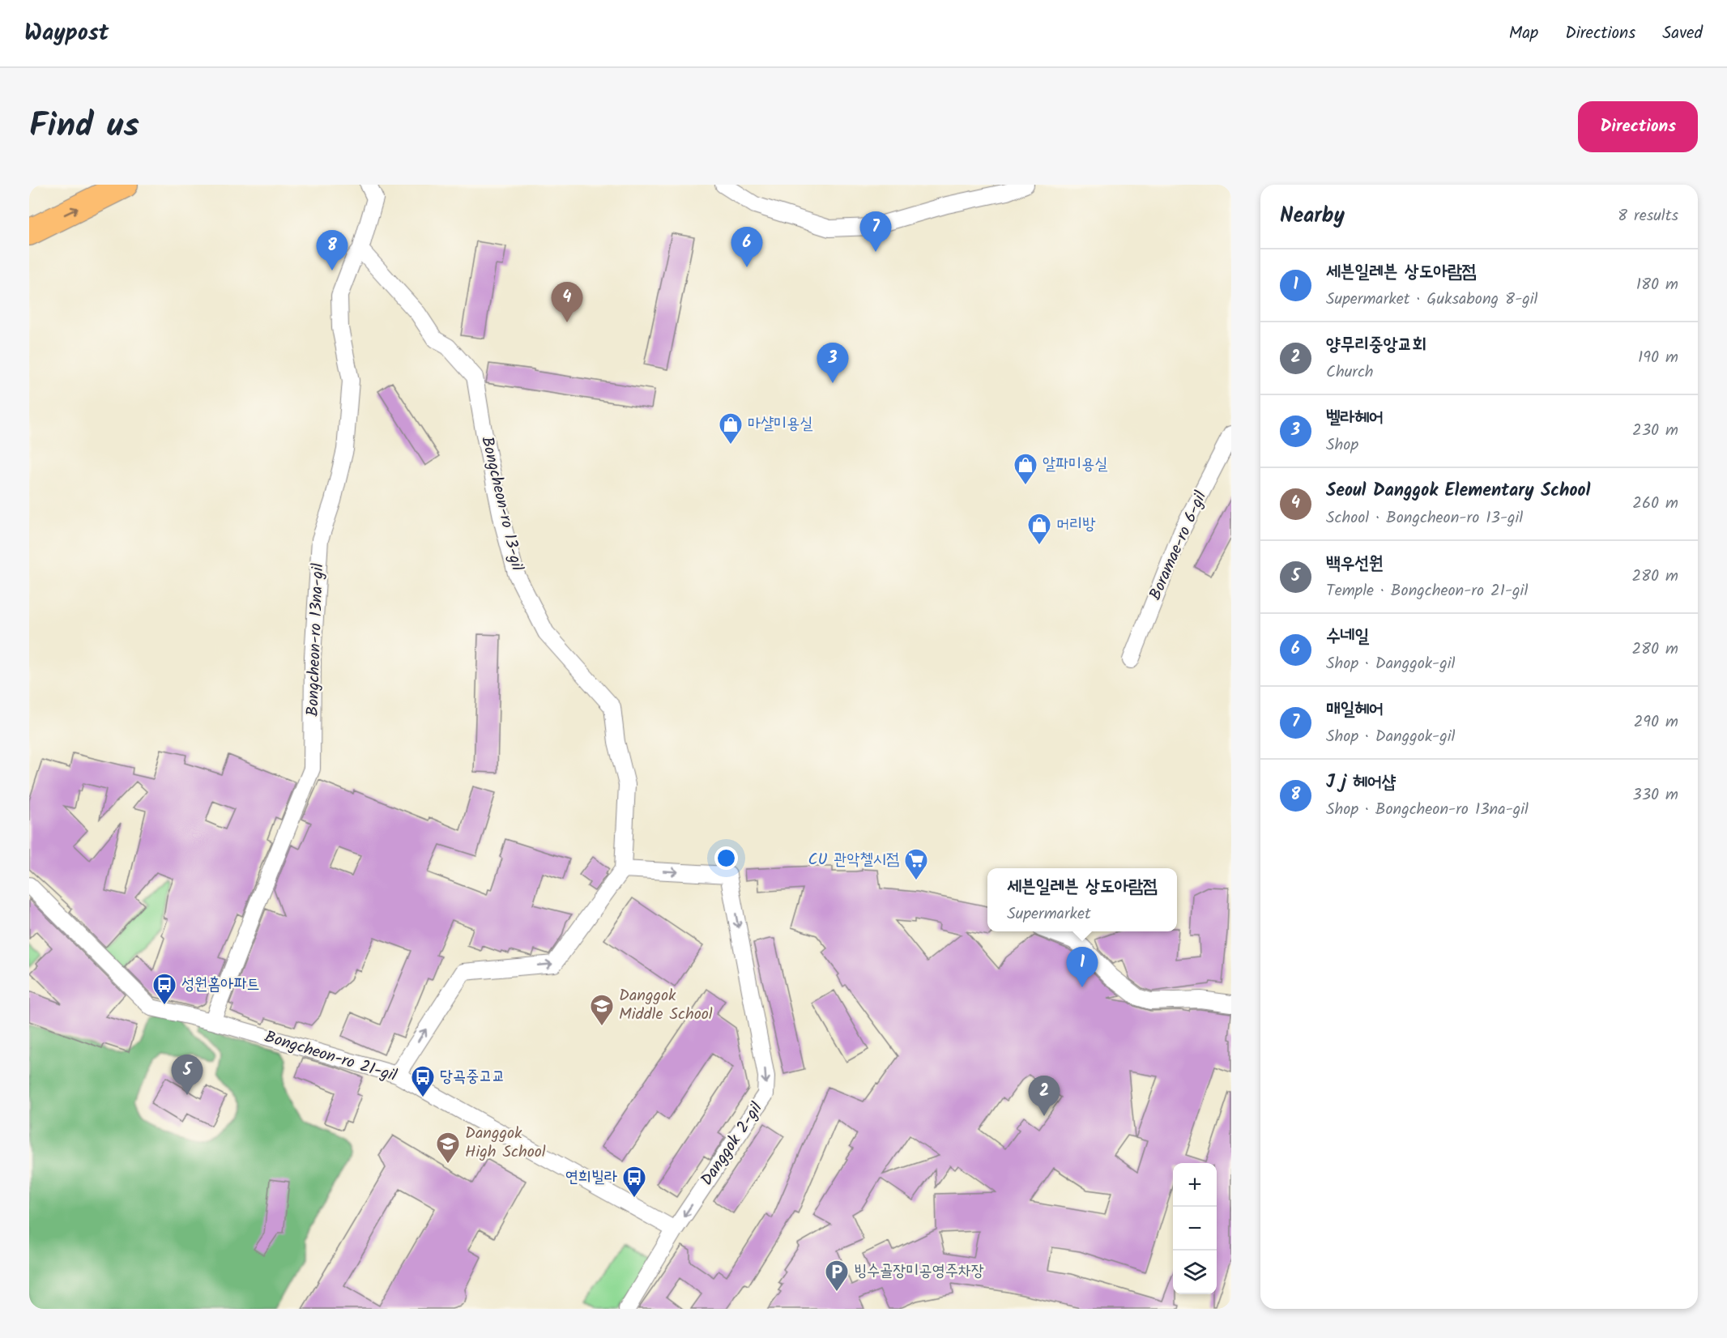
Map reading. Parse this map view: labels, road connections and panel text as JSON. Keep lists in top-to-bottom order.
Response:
{
  "streets": {
    "street": [
      "Bongcheon-ro 13-gil",
      "Boramae-ro 6-gil",
      "Bongcheon-ro 13na-gil",
      "Bongcheon-ro 21-gil",
      "Danggok 2-gil"
    ]
  },
  "crossings": [
    ["Bongcheon-ro 13-gil", "Bongcheon-ro 13na-gil"],
    ["Bongcheon-ro 13-gil", "Danggok 2-gil"],
    ["Bongcheon-ro 13na-gil", "Bongcheon-ro 21-gil"],
    ["Bongcheon-ro 21-gil", "Danggok 2-gil"]
  ],
  "places": {
    "shop": ["마샬미용실", "알파미용실", "머리방"],
    "supermarket": ["CU 관악첼시점"],
    "bus stop": ["성원홈아파트", "당곡중고교", "연희빌라"],
    "school or university": ["Danggok Middle School", "Danggok High School"],
    "parking": ["빙수골장미공영주차장"]
  },
  "page": {
    "header": "Waypost",
    "nav": ["Map", "Directions", "Saved"],
    "title": "Find us",
    "buttons": "Directions",
    "heading": ["Nearby", "8 results"],
    "pins": [
      "7",
      "6",
      "8",
      "4",
      "3",
      "1",
      "5",
      "2"
    ],
    "list": [
      {
        "mark": "1",
        "name": "세븐일레븐 상도아람점",
        "note": "Supermarket · Guksabong 8-gil",
        "value": "180 m"
      },
      {
        "mark": "2",
        "name": "양무리중앙교회",
        "note": "Church",
        "value": "190 m"
      },
      {
        "mark": "3",
        "name": "벨라헤어",
        "note": "Shop",
        "value": "230 m"
      },
      {
        "mark": "4",
        "name": "Seoul Danggok Elementary School",
        "note": "School · Bongcheon-ro 13-gil",
        "value": "260 m"
      },
      {
        "mark": "5",
        "name": "백우선원",
        "note": "Temple · Bongcheon-ro 21-gil",
        "value": "280 m"
      },
      {
        "mark": "6",
        "name": "수네일",
        "note": "Shop · Danggok-gil",
        "value": "280 m"
      },
      {
        "mark": "7",
        "name": "매일헤어",
        "note": "Shop · Danggok-gil",
        "value": "290 m"
      },
      {
        "mark": "8",
        "name": "J j 헤어샵",
        "note": "Shop · Bongcheon-ro 13na-gil",
        "value": "330 m"
      }
    ],
    "popup": ["세븐일레븐 상도아람점", "Supermarket"],
    "map_buttons": ["+", "−"]
  }
}
